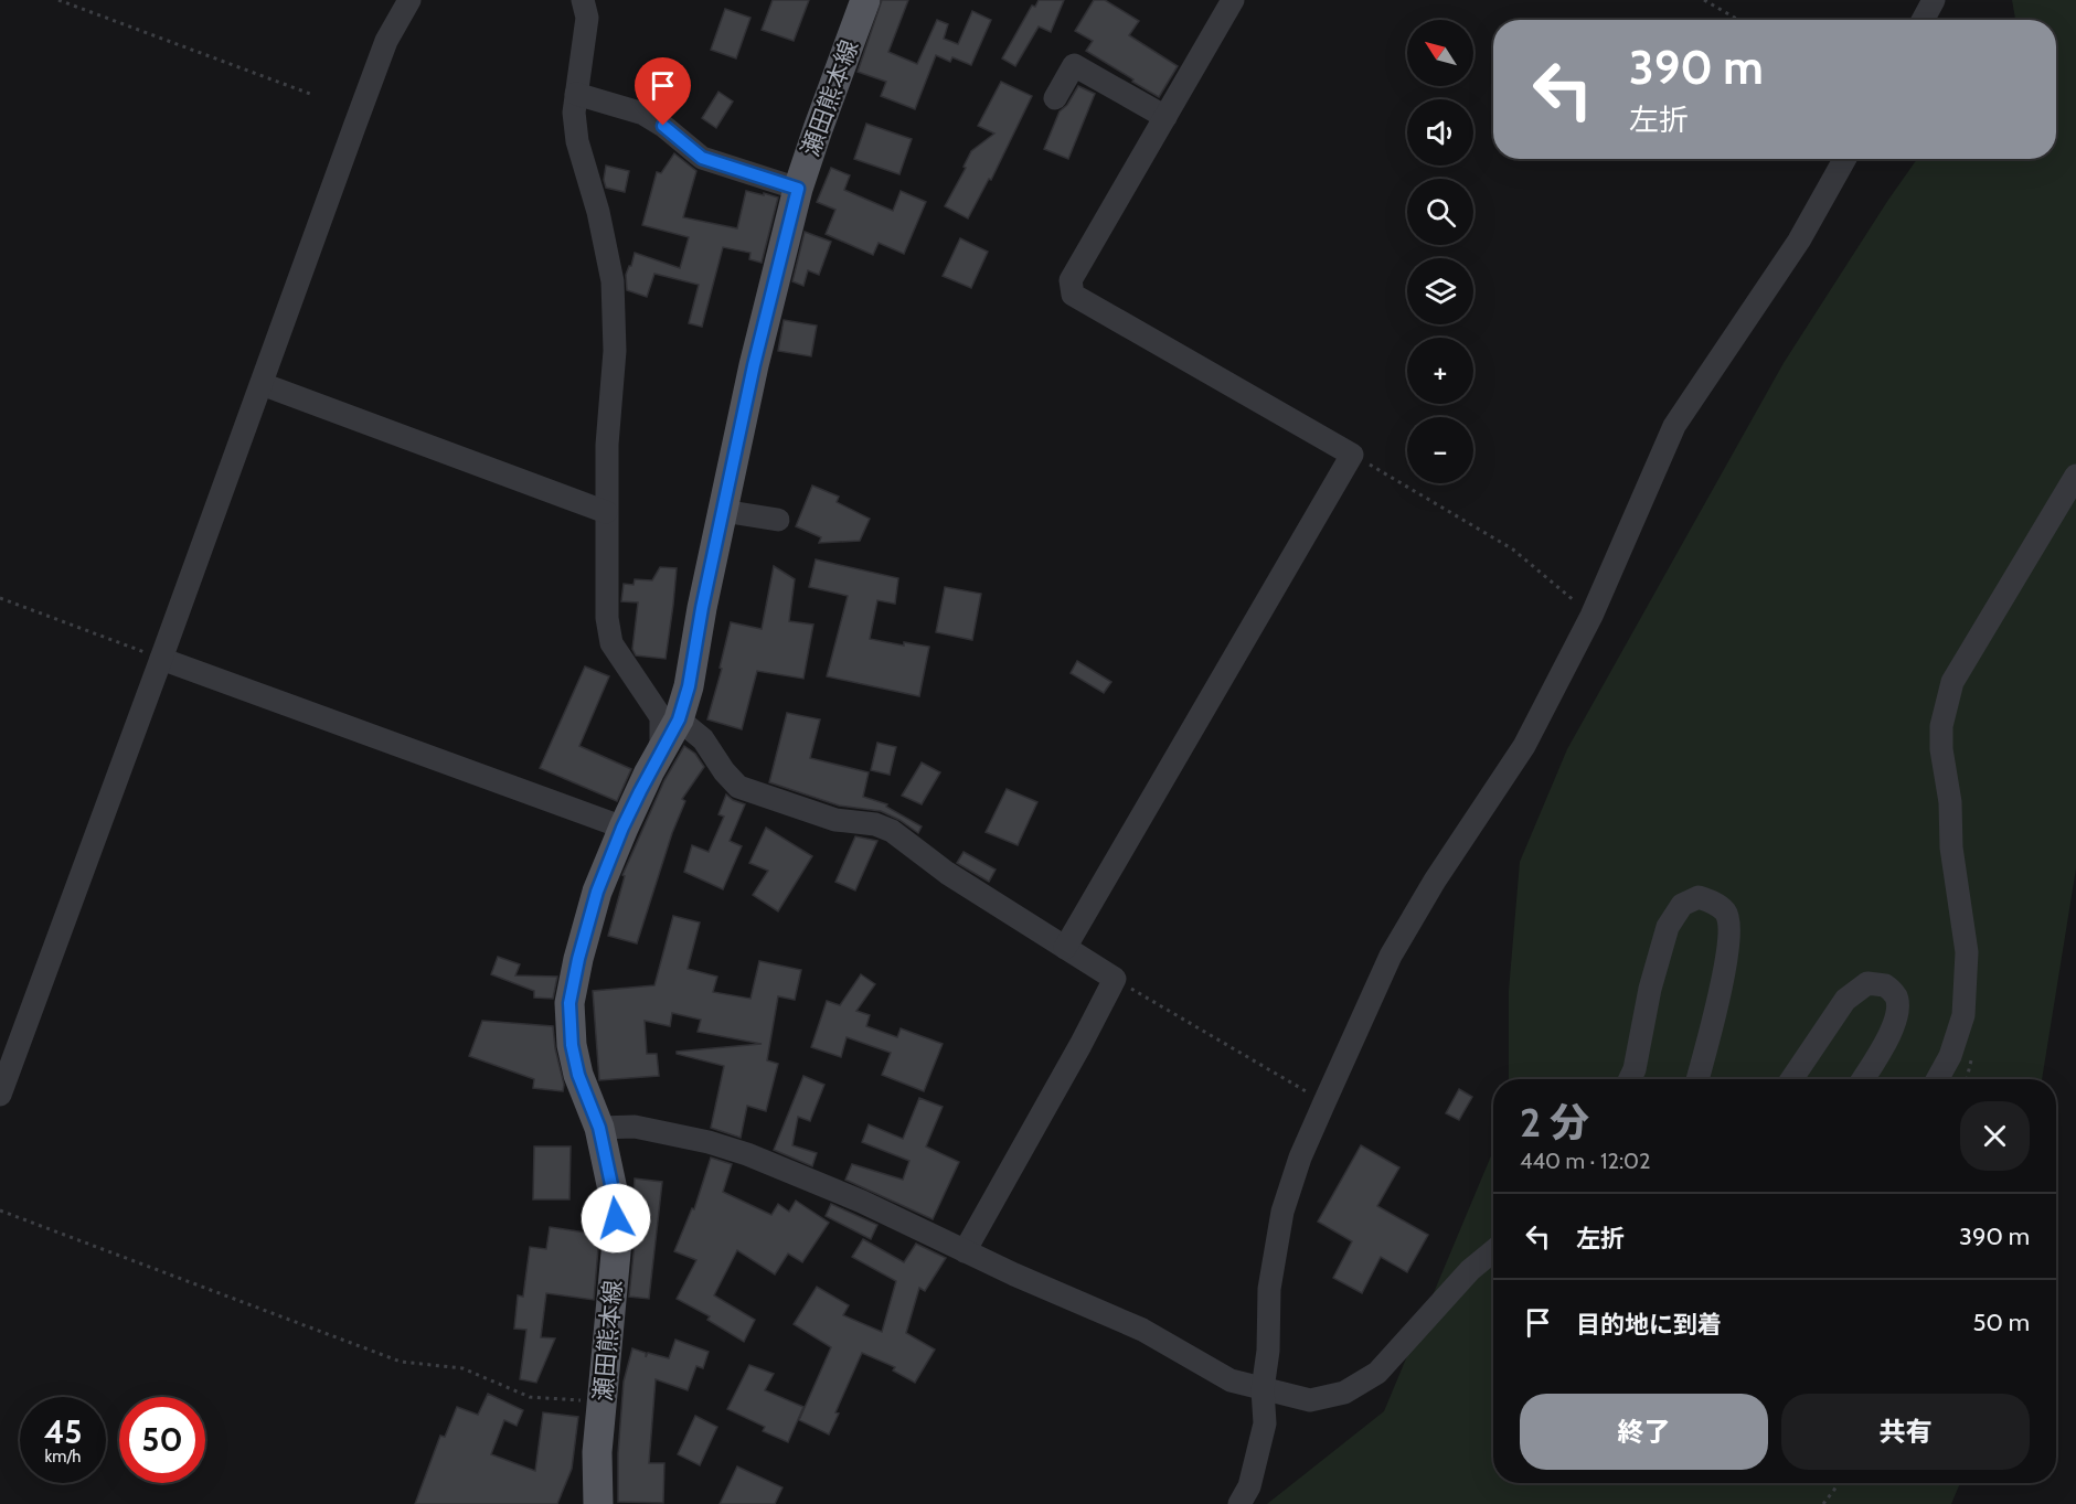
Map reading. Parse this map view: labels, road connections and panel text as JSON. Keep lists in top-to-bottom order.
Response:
{
  "streets": {
    "main road": ["瀬田熊本線"]
  },
  "north": "top left",
  "page": {
    "map_buttons": ["+", "−"],
    "turn": ["390 m", "左折"],
    "heading": ["2 分", "440 m · 12:02"],
    "list": [
      {
        "name": "左折",
        "value": "390 m"
      },
      {
        "name": "目的地に到着",
        "value": "50 m"
      }
    ],
    "buttons": ["終了", "共有"],
    "speed": "45 km/h",
    "limit": "50"
  }
}
